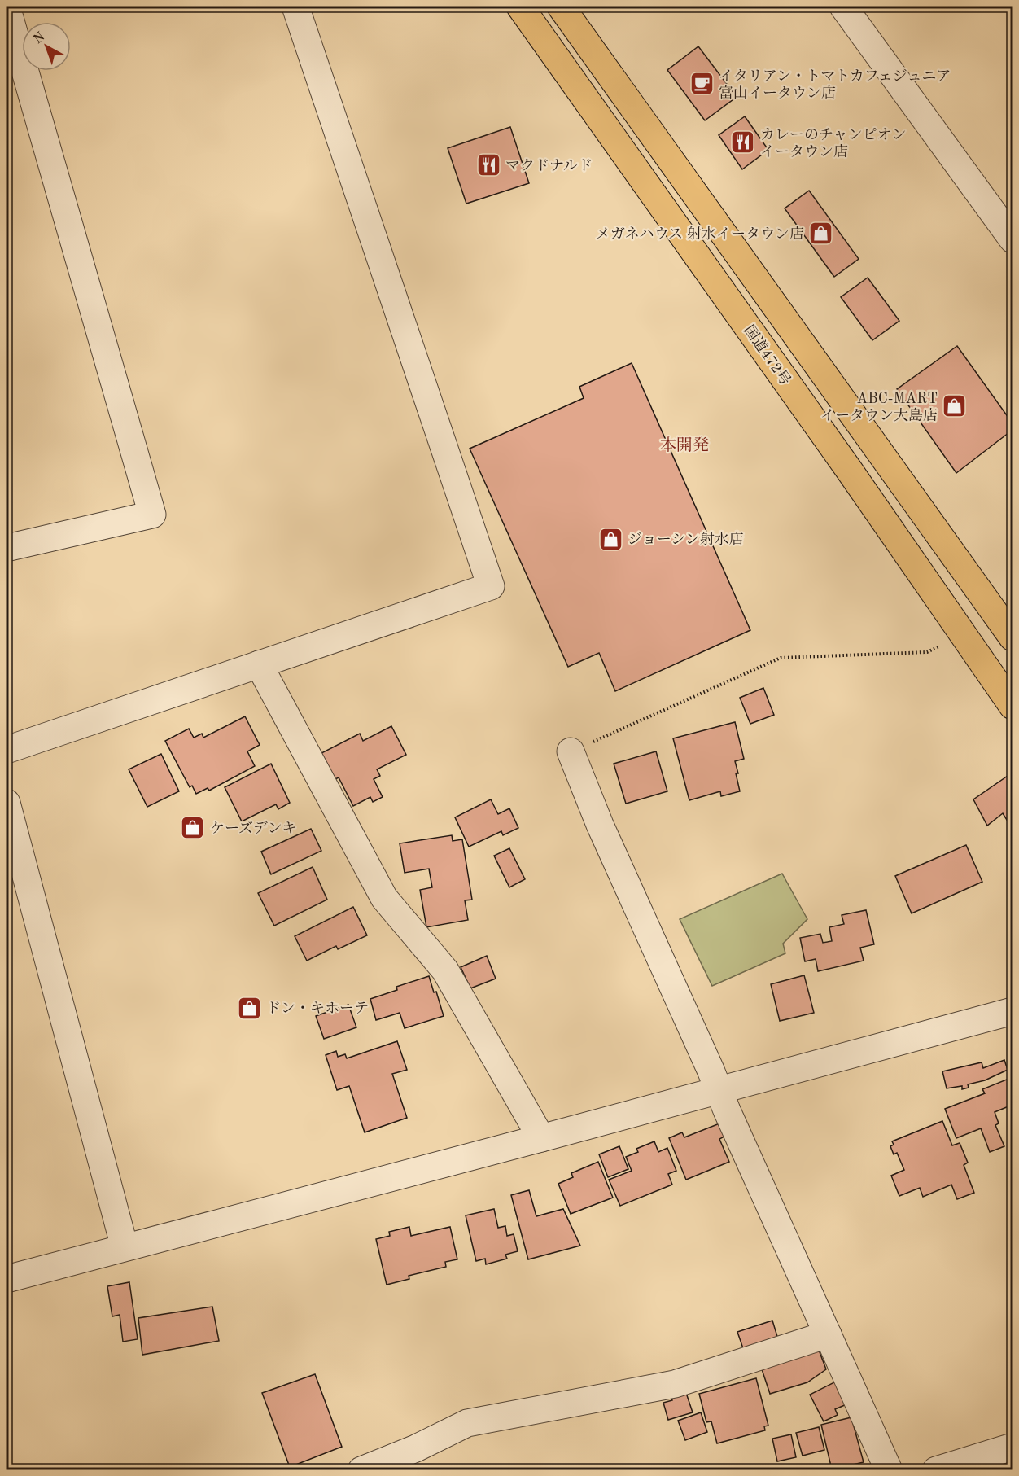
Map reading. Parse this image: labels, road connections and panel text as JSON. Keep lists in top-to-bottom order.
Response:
{
  "streets": {
    "highway": ["国道472号"]
  },
  "districts": ["本開発"],
  "places": {
    "cafe": ["イタリアン・トマトカフェジュニア 富山イータウン店"],
    "restaurant": ["カレーのチャンピオン イータウン店", "マクドナルド"],
    "shop": [
      "メガネハウス 射水イータウン店",
      "ABC-MART イータウン大島店",
      "ジョーシン射水店",
      "ケーズデンキ",
      "ドン・キホーテ"
    ]
  },
  "north": "top left"
}
